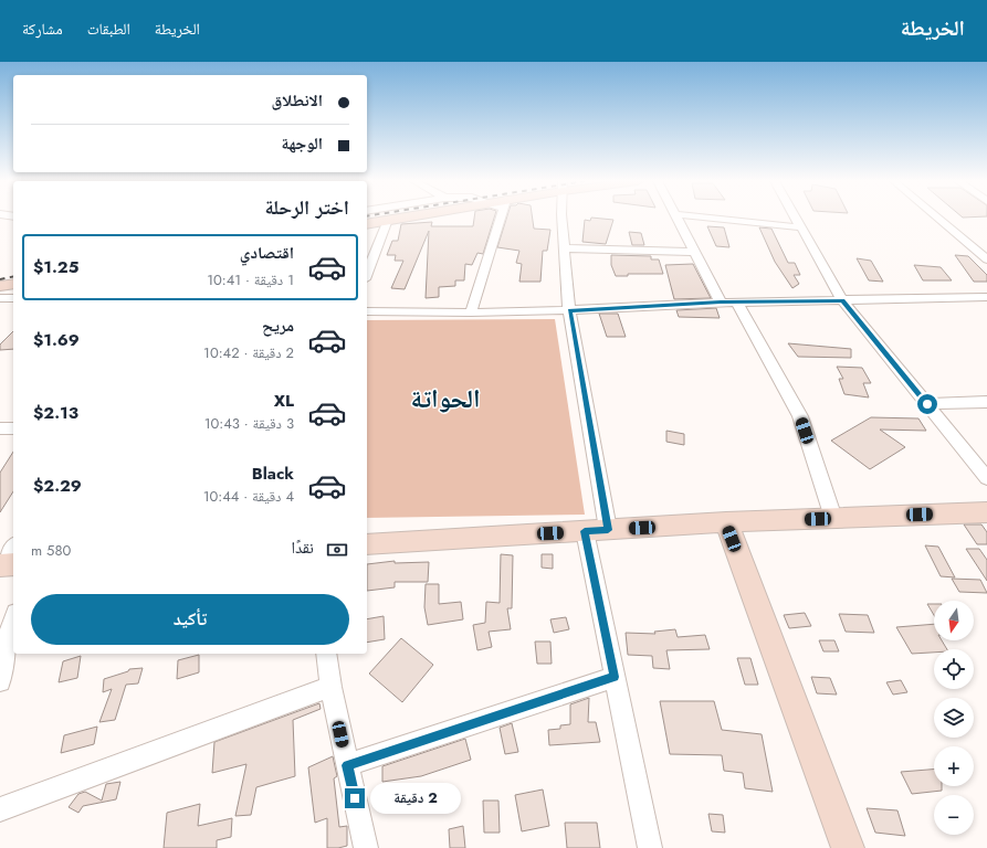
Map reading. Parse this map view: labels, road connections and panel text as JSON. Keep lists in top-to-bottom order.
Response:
{
  "districts": ["الحواتة"],
  "north": "bottom",
  "page": {
    "header": "الخريطة",
    "nav": ["الخريطة", "الطبقات", "مشاركة"],
    "banner": ["الانطلاق", "الوجهة"],
    "heading": "اختر الرحلة",
    "list": [
      {
        "name": "اقتصادي",
        "note": "1 دقيقة · 10:41",
        "value": "$1.25"
      },
      {
        "name": "مريح",
        "note": "2 دقيقة · 10:42",
        "value": "$1.69"
      },
      {
        "name": "XL",
        "note": "3 دقيقة · 10:43",
        "value": "$2.13"
      },
      {
        "name": "Black",
        "note": "4 دقيقة · 10:44",
        "value": "$2.29"
      }
    ],
    "pay": ["نقدًا", "580 m"],
    "buttons": "تأكيد",
    "map_buttons": ["+", "−"],
    "bubble": "2 دقيقة"
  }
}
